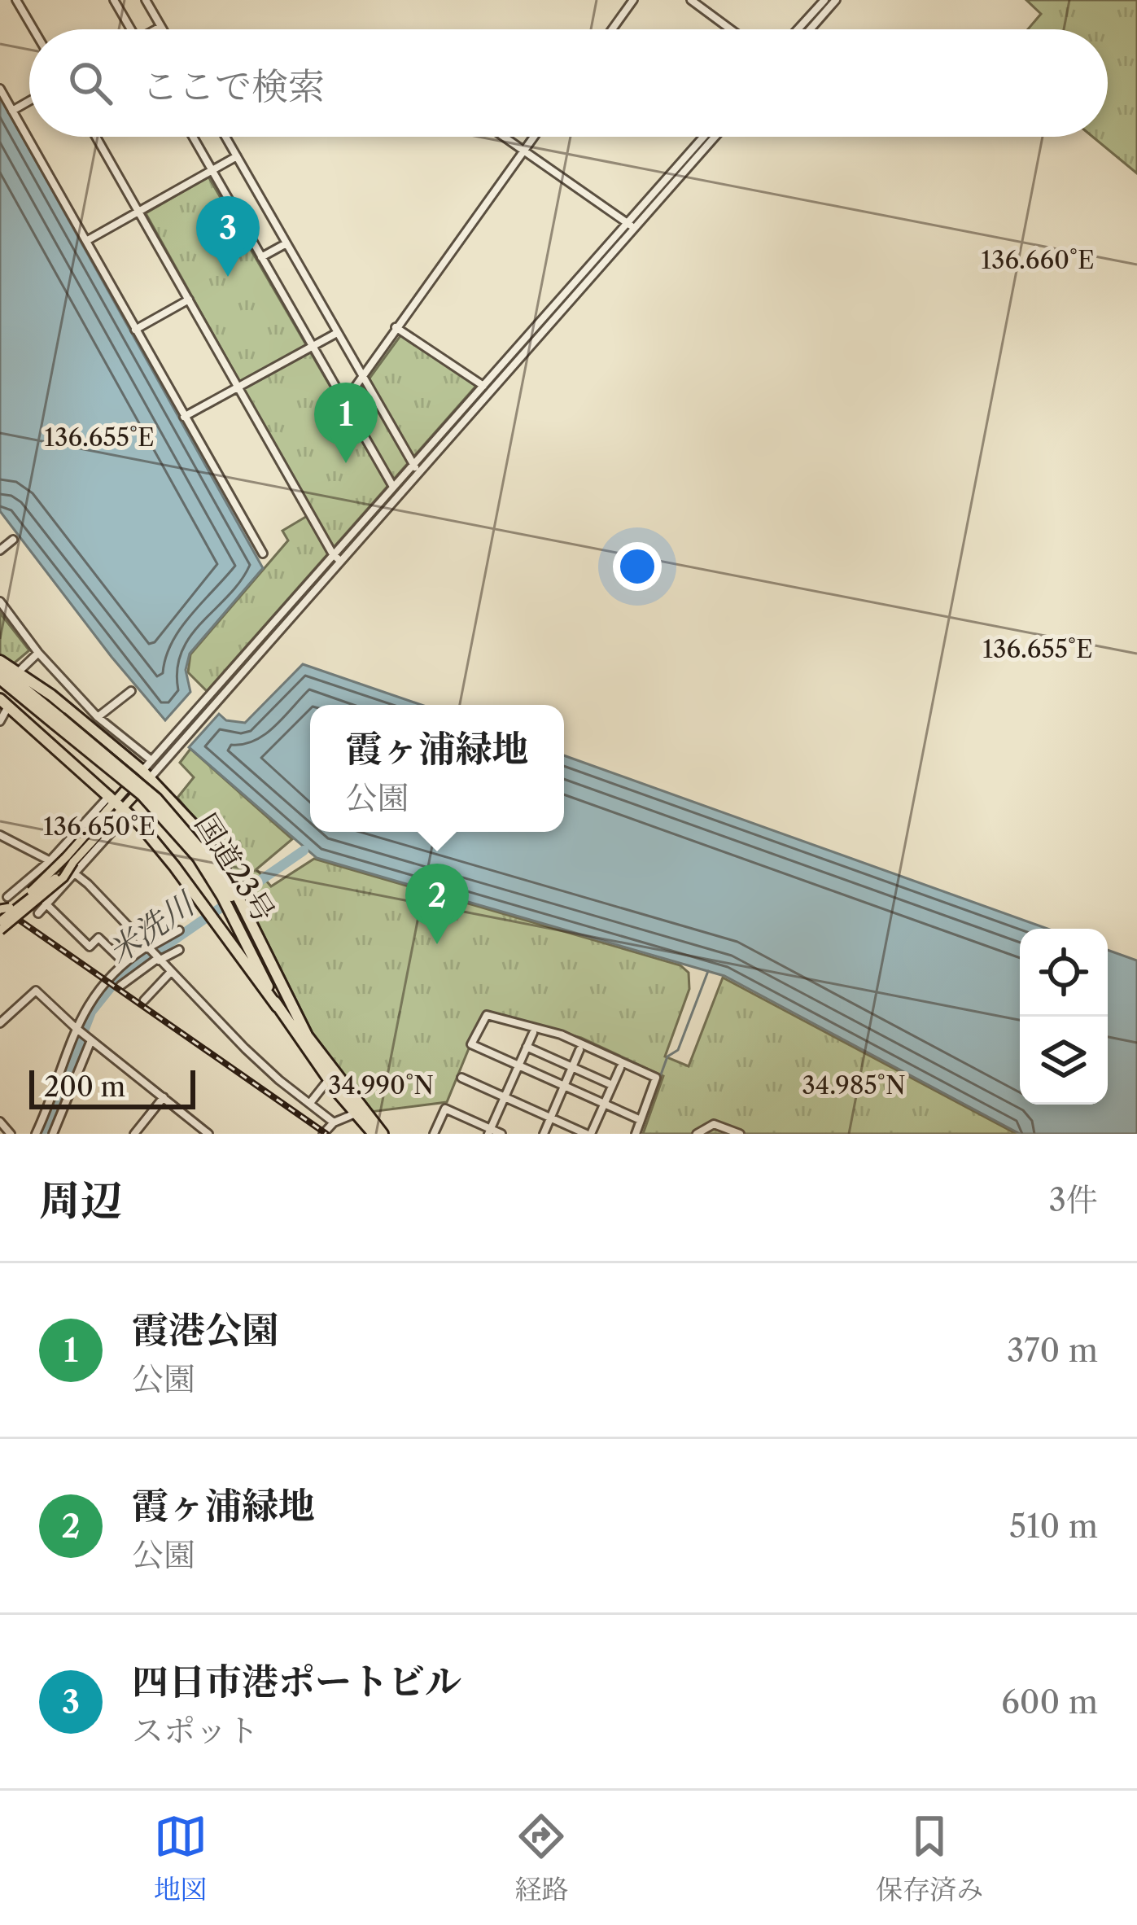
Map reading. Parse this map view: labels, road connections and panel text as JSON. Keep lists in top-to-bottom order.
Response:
{
  "streets": {
    "highway": ["国道23号"]
  },
  "water": ["米洗川"],
  "scale_bar": "200 m",
  "page": {
    "search": "ここで検索",
    "pins": ["3", "1", "2"],
    "popup": ["霞ヶ浦緑地", "公園"],
    "scale": "200 m",
    "heading": ["周辺", "3件"],
    "list": [
      {
        "mark": "1",
        "name": "霞港公園",
        "note": "公園",
        "value": "370 m"
      },
      {
        "mark": "2",
        "name": "霞ヶ浦緑地",
        "note": "公園",
        "value": "510 m"
      },
      {
        "mark": "3",
        "name": "四日市港ポートビル",
        "note": "スポット",
        "value": "600 m"
      }
    ],
    "nav": ["地図", "経路", "保存済み"]
  },
  "coordinates": [
    "136.660°E",
    "136.655°E",
    "136.650°E",
    "34.990°N",
    "34.985°N"
  ]
}
